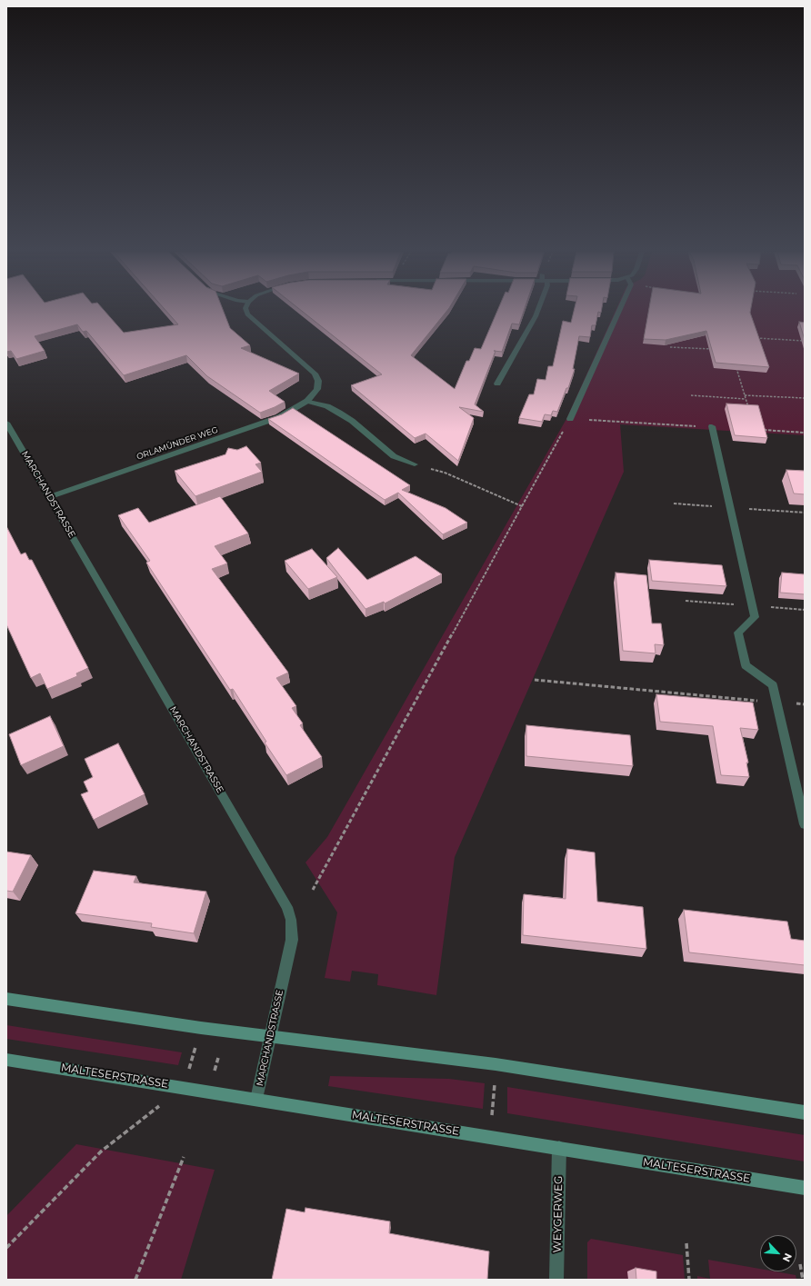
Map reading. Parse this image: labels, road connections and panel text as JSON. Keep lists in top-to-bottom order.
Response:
{
  "streets": {
    "main road": ["MALTESERSTRASSE"],
    "street": ["ORLAMÜNDER WEG", "MARCHANDSTRASSE", "WEYGERWEG"]
  },
  "crossings": [
    ["ORLAMÜNDER WEG", "MARCHANDSTRASSE"],
    ["MARCHANDSTRASSE", "MALTESERSTRASSE"],
    ["MALTESERSTRASSE", "WEYGERWEG"]
  ],
  "north": "bottom right"
}
